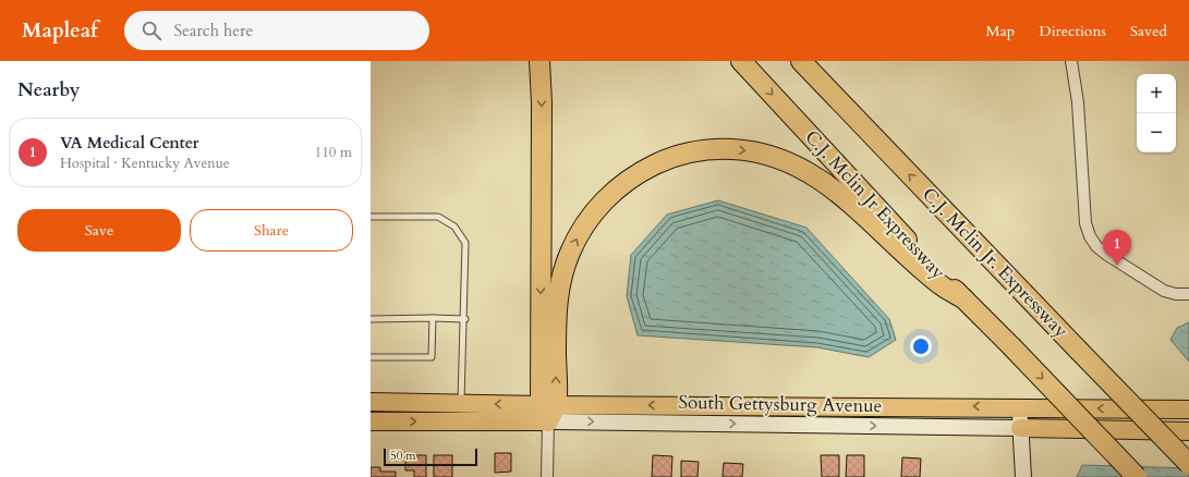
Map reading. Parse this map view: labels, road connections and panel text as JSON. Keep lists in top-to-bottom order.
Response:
{
  "streets": {
    "highway": ["C.J. Mclin Jr Expressway", "C.J. Mclin Jr. Expressway"],
    "main road": ["South Gettysburg Avenue"]
  },
  "one_way": ["C.J. Mclin Jr Expressway", "C.J. Mclin Jr. Expressway"],
  "scale_bar": "50 m",
  "page": {
    "header": "Mapleaf",
    "search": "Search here",
    "nav": ["Map", "Directions", "Saved"],
    "heading": "Nearby",
    "map_buttons": ["+", "−"],
    "list": [
      {
        "mark": "1",
        "name": "VA Medical Center",
        "note": "Hospital · Kentucky Avenue",
        "value": "110 m"
      }
    ],
    "buttons": ["Save", "Share"],
    "pins": "1",
    "scale": "50 m"
  }
}
